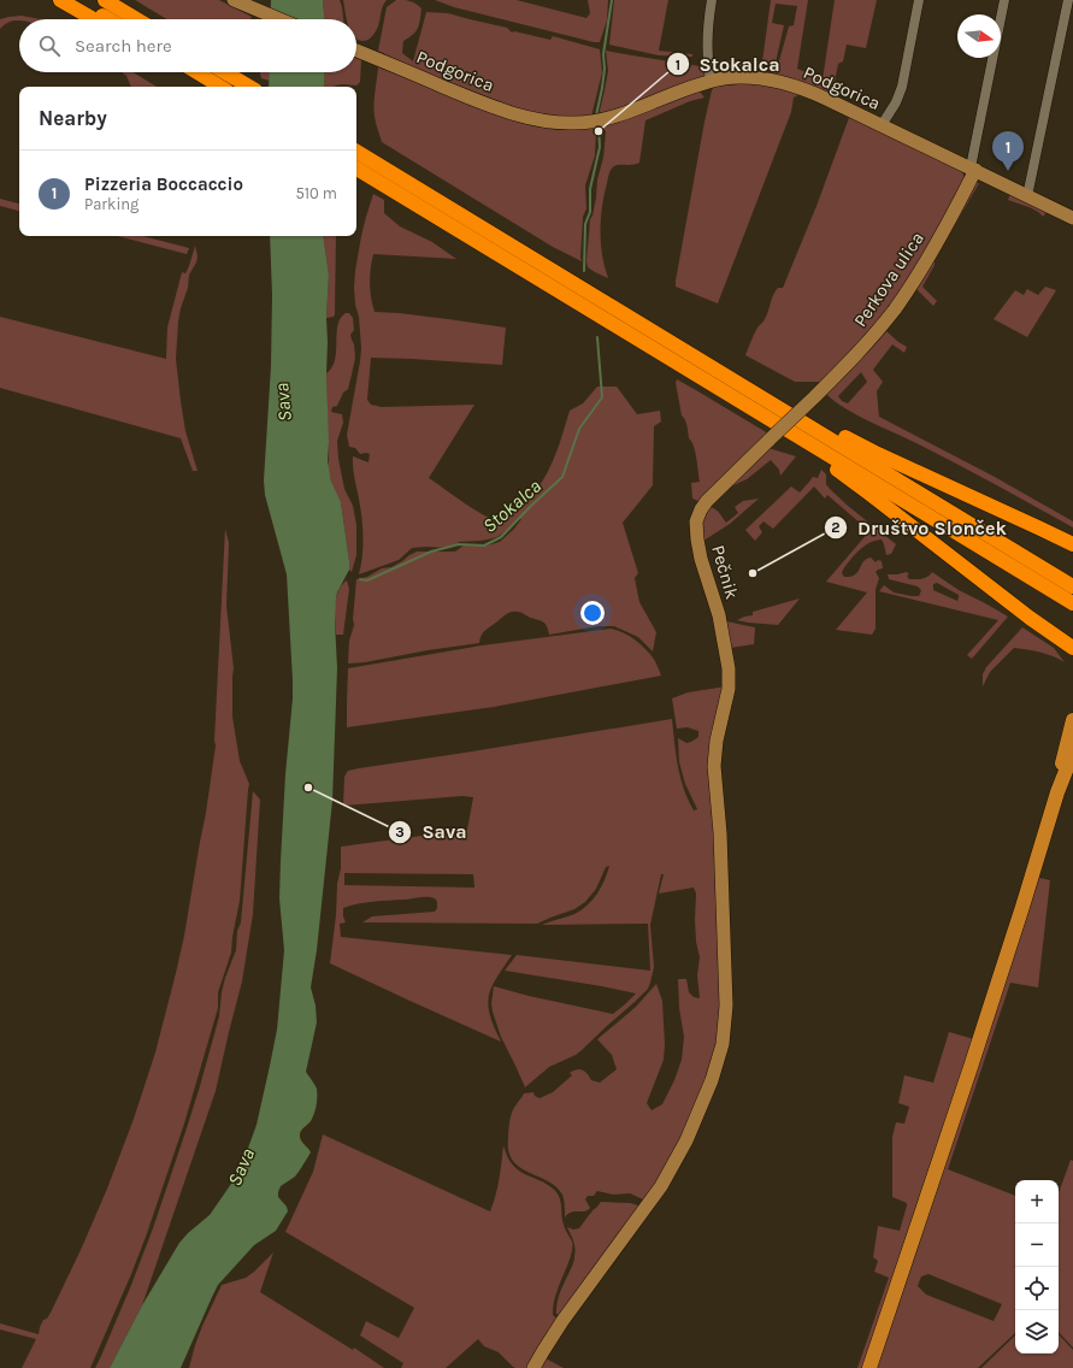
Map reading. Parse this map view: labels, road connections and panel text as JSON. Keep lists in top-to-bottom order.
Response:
{
  "streets": {
    "street": ["Podgorica", "Perkova ulica", "Pečnik"]
  },
  "crossings": [
    ["Podgorica", "Perkova ulica"],
    ["Perkova ulica", "Pečnik"]
  ],
  "water": ["Sava", "Stokalca"],
  "places": ["Stokalca", "Društvo Slonček", "Sava"],
  "north": "right",
  "page": {
    "search": "Search here",
    "heading": "Nearby",
    "pins": "1",
    "list": [
      {
        "mark": "1",
        "name": "Pizzeria Boccaccio",
        "note": "Parking",
        "value": "510 m"
      }
    ],
    "map_buttons": ["+", "−"]
  }
}
